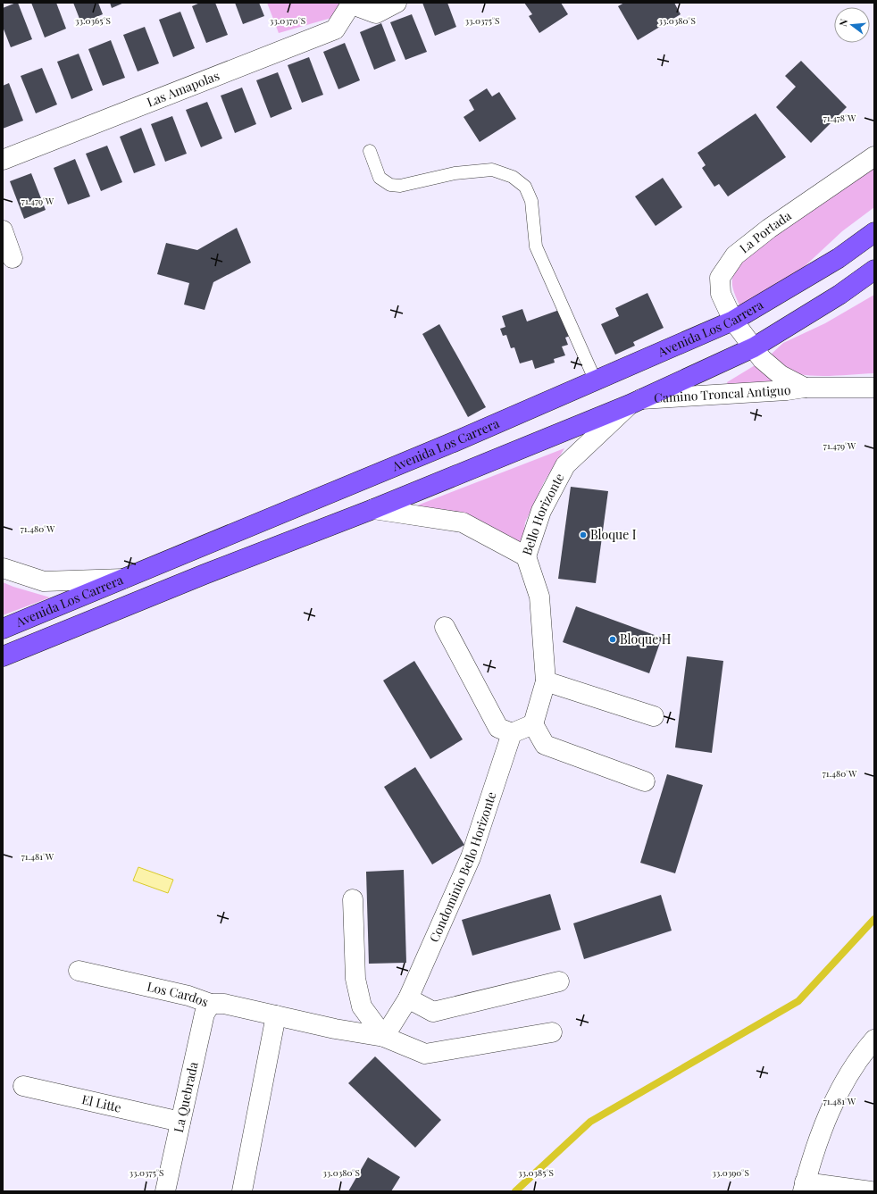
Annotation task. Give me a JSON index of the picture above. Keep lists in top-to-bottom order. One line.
{"streets":{"main road":["Avenida Los Carrera"],"street":["Las Amapolas","La Portada","Camino Troncal Antiguo","Bello Horizonte","Condominio Bello Horizonte","Los Cardos","La Quebrada","El Litte"]},"crossings":[["La Portada","Avenida Los Carrera"],["La Portada","Camino Troncal Antiguo"],["Avenida Los Carrera","Camino Troncal Antiguo"],["Avenida Los Carrera","Bello Horizonte"],["Camino Troncal Antiguo","Bello Horizonte"],["Condominio Bello Horizonte","Los Cardos"],["Los Cardos","La Quebrada"],["La Quebrada","El Litte"]],"places":["Bloque I","Bloque H"],"north":"left","coordinates":["33.0365°S","33.0370°S","33.0375°S","33.0380°S","71.478°W","71.479°W","71.480°W","71.481°W","33.0385°S","33.0390°S"]}
